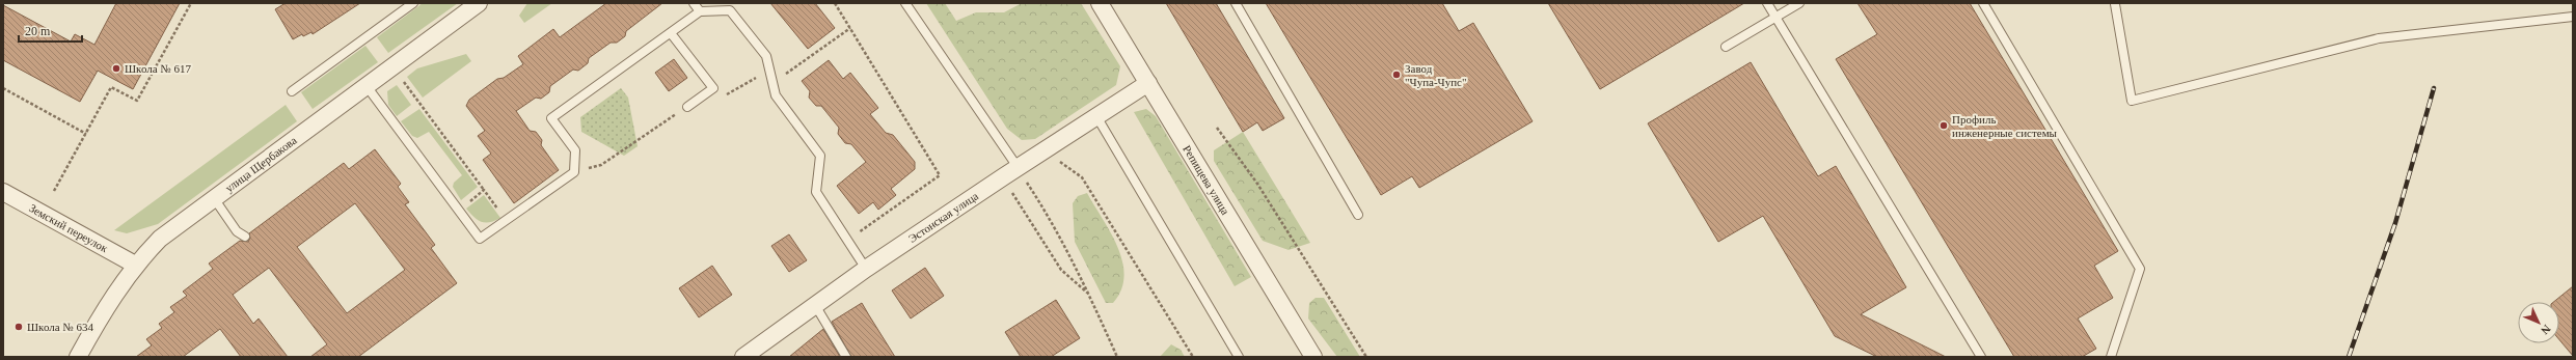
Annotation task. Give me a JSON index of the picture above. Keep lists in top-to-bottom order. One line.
{"streets":{"street":["улица Щербакова","Репищева улица","Эстонская улица","Земский переулок"]},"crossings":[["улица Щербакова","Земский переулок"],["Репищева улица","Эстонская улица"]],"places":["Школа № 617","Завод \"Чупа-Чупс\"","Профиль инженерные системы","Школа № 634"],"scale_bar":"20 m","north":"bottom right"}
